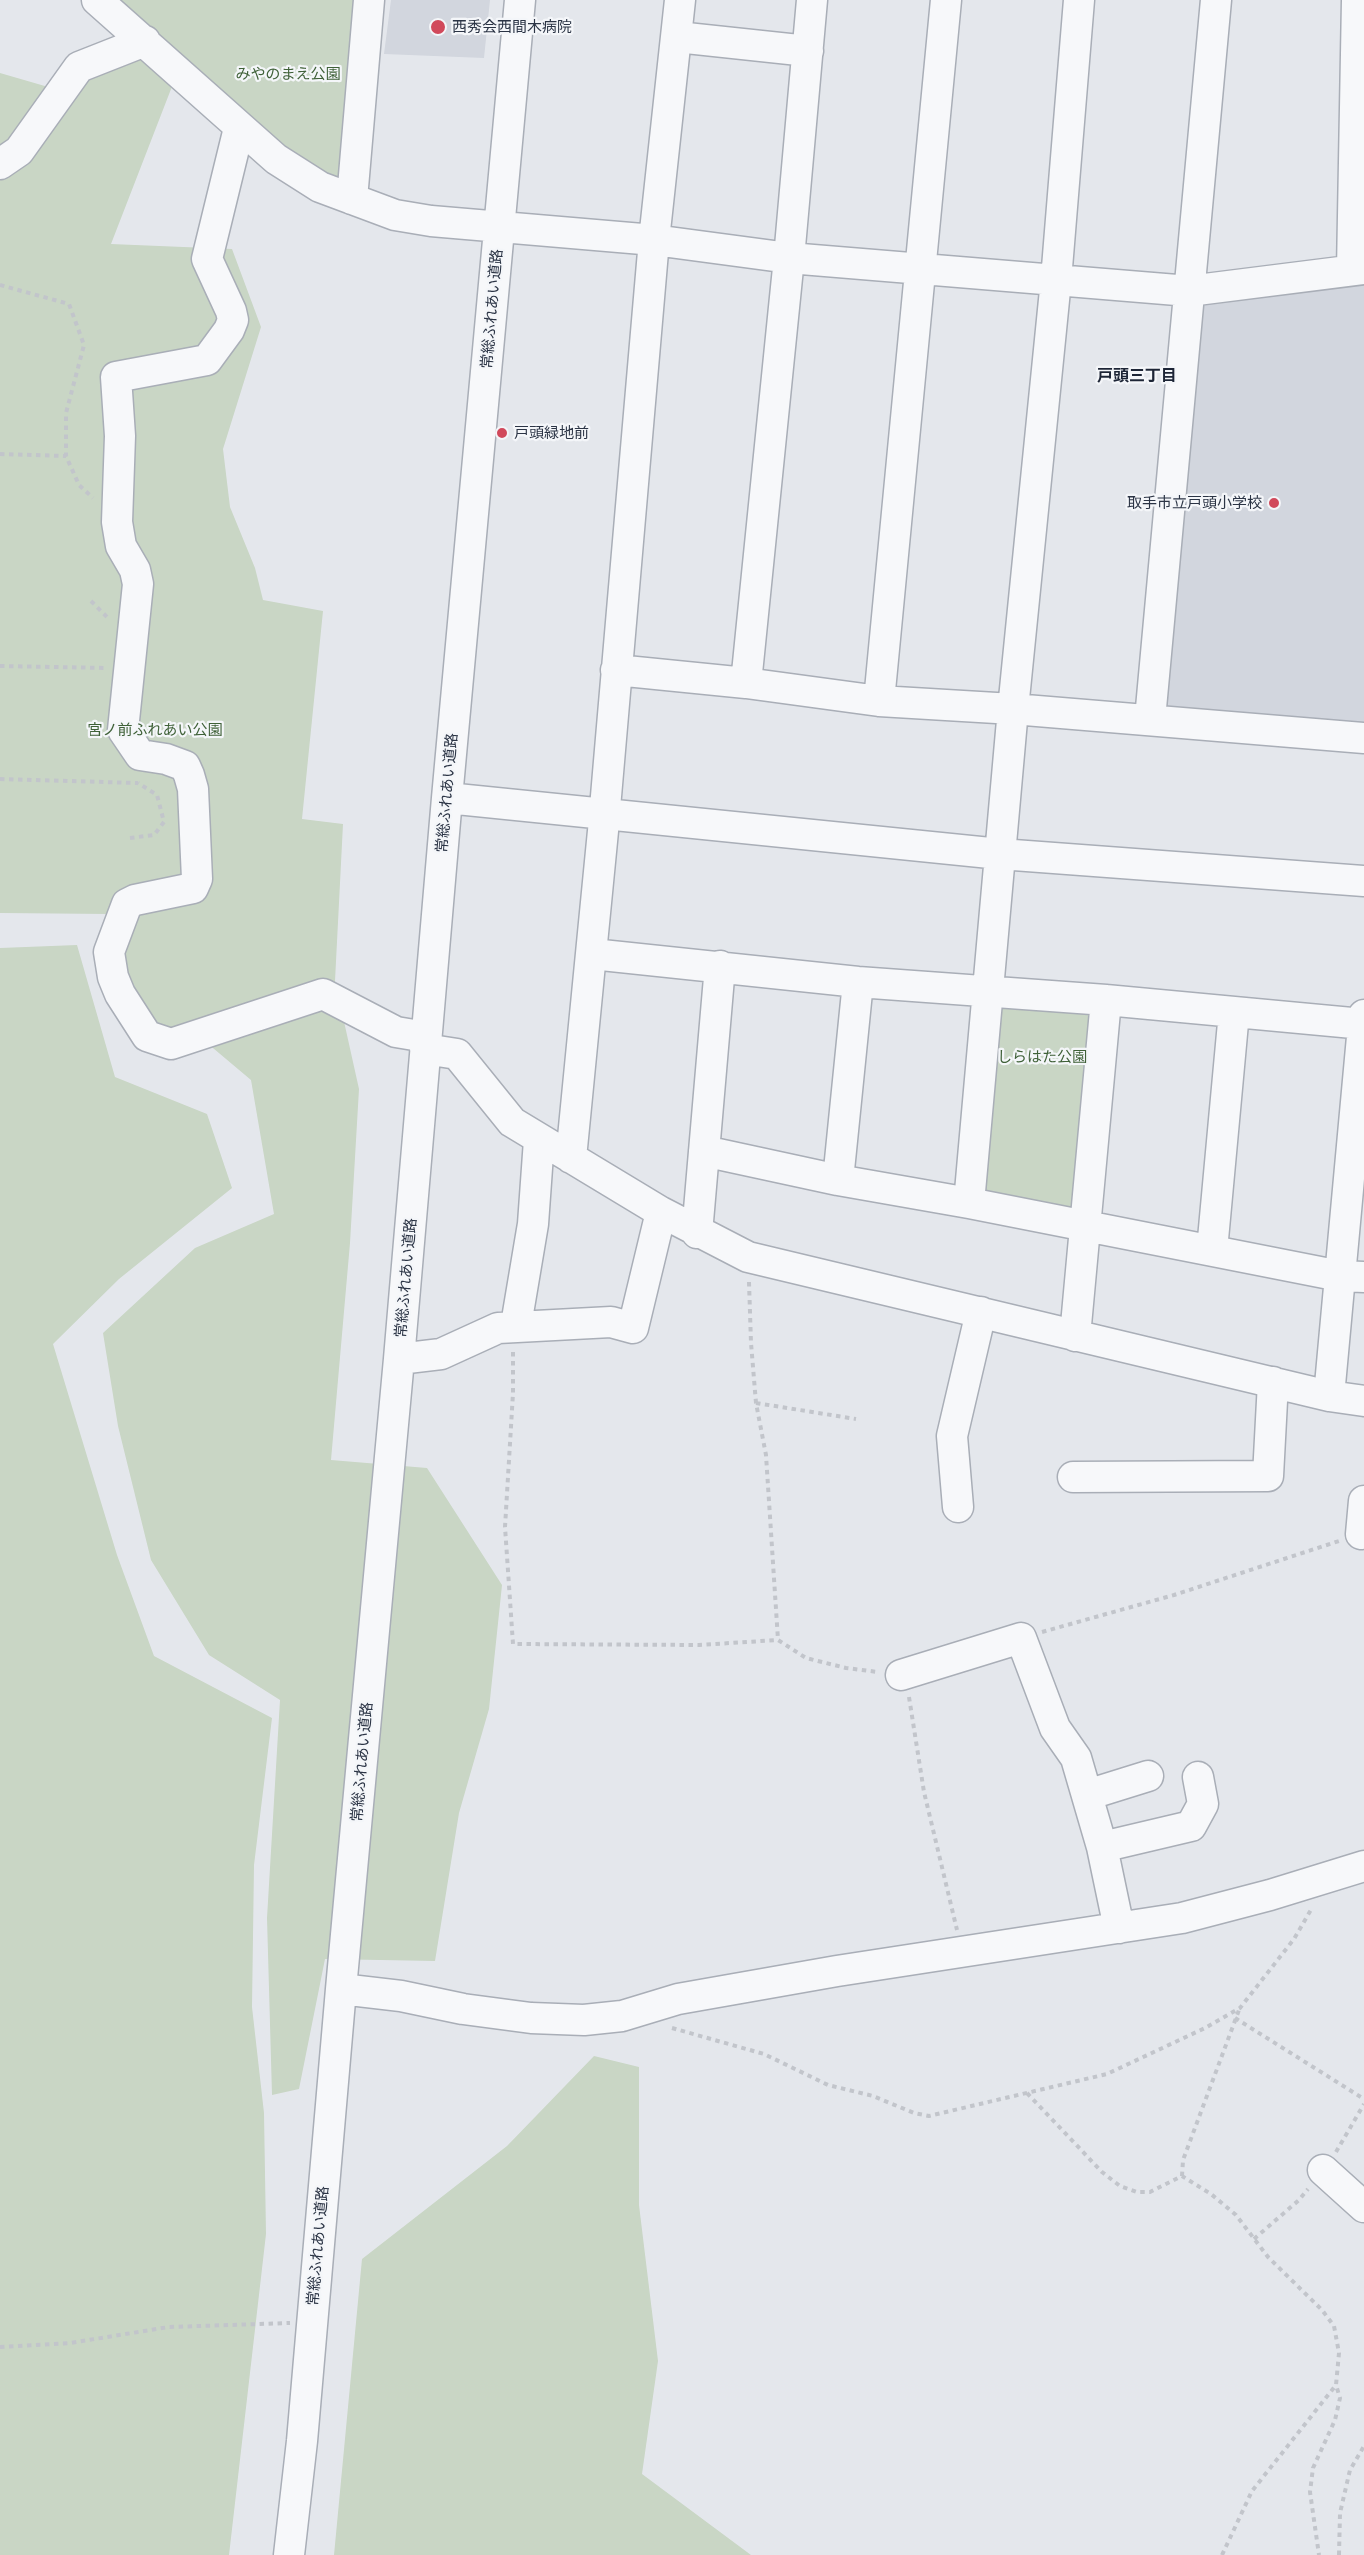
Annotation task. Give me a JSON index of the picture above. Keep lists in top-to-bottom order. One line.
{"streets":{"street":["常総ふれあい道路"]},"districts":["戸頭三丁目"],"parks":["みやのまえ公園","宮ノ前ふれあい公園","しらはた公園"],"places":["西秀会西間木病院","戸頭緑地前","取手市立戸頭小学校"]}
